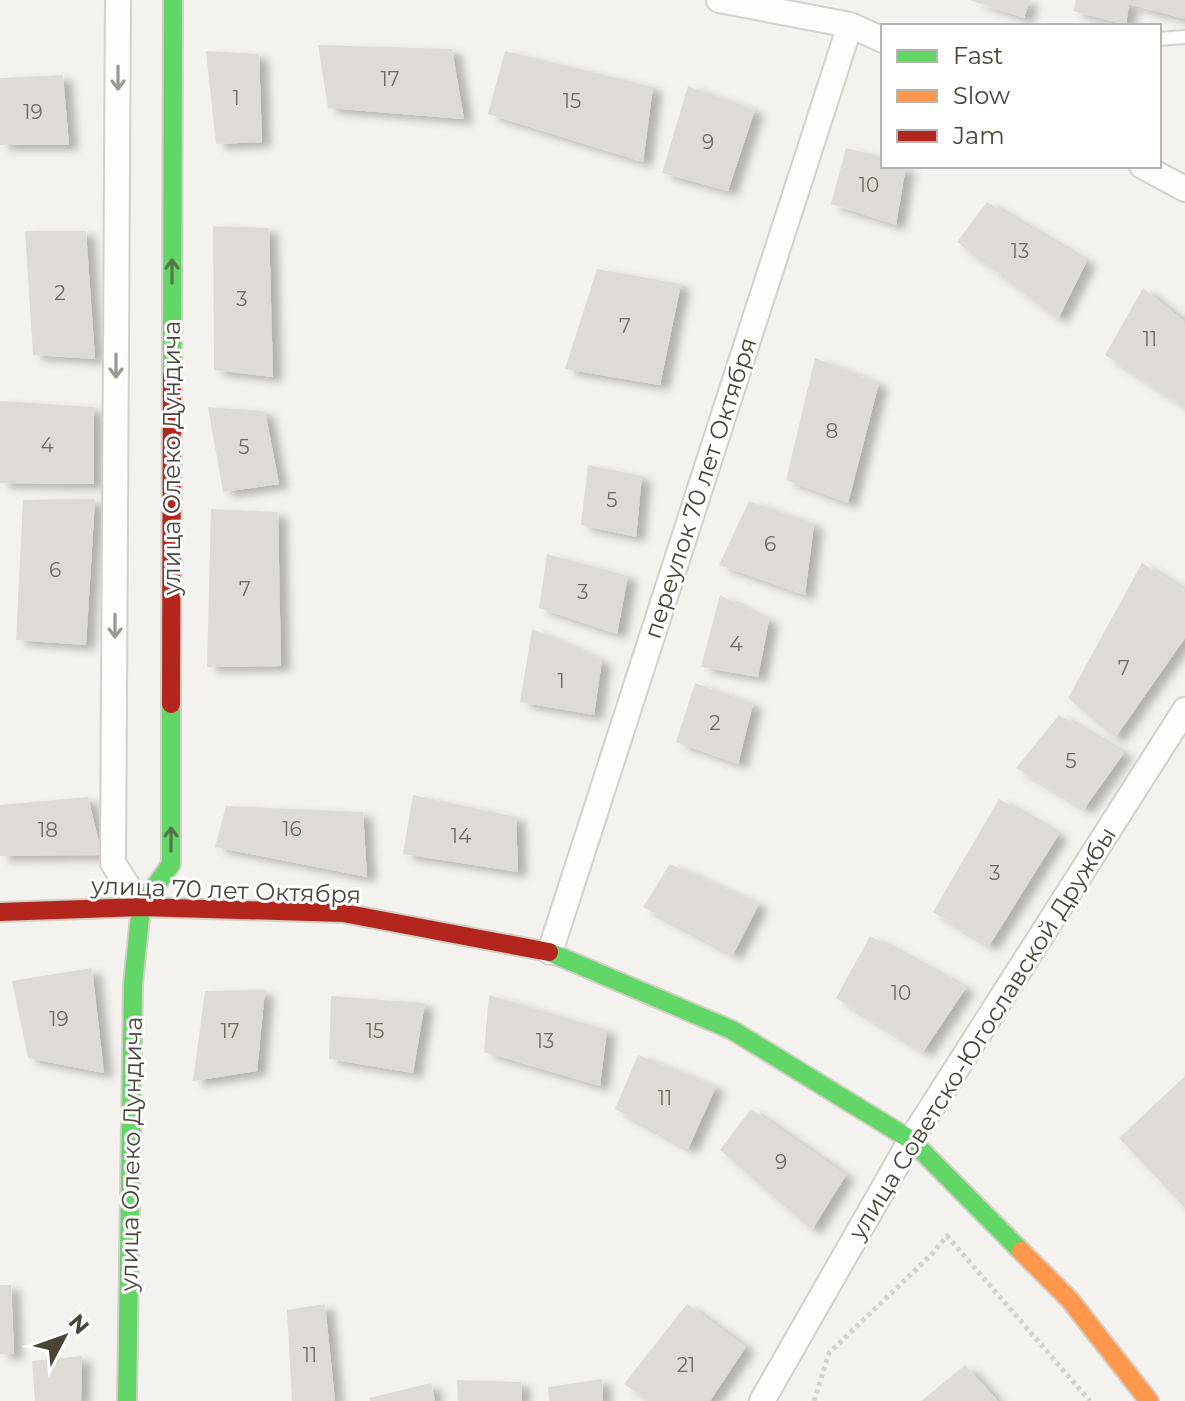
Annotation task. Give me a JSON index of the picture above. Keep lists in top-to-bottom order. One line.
{"streets":{"street":["улица Олеко Дундича","переулок 70 лет Октября","улица 70 лет Октября","улица Советско-Югославской Дружбы"]},"crossings":[["улица Олеко Дундича","улица 70 лет Октября"],["переулок 70 лет Октября","улица 70 лет Октября"],["улица 70 лет Октября","улица Советско-Югославской Дружбы"]],"house_numbers":["17","1","15","19","9","10","13","2","3","7","11","8","4","5","5","6","6","7","3","4","7","1","2","5","16","18","14","3","10","19","17","15","13","11","9","11","21"],"legend":["Fast","Slow","Jam"],"north":"top right"}
